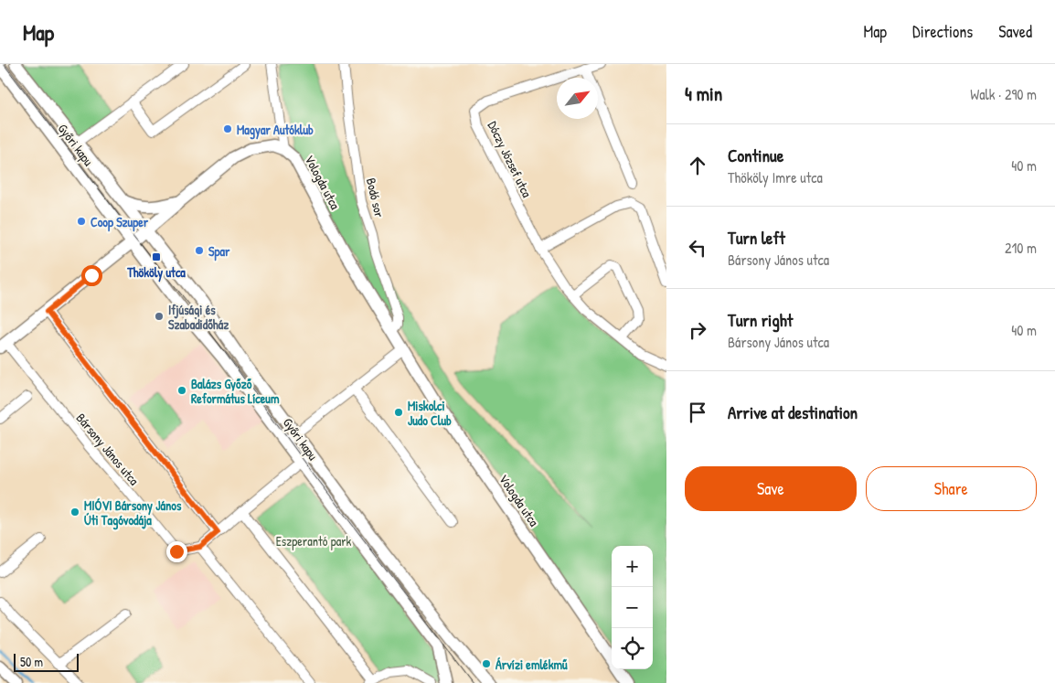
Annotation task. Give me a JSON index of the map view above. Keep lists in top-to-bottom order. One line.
{"streets":{"street":["Győri kapu","Dóczy József utca","Vologda utca","Bodó sor","Bársony János utca"]},"crossings":[["Győri kapu","Bársony János utca"],["Vologda utca","Bodó sor"]],"parks":["Eszperantó park"],"places":{"other":["Magyar Autóklub","Coop Szuper","Spar","Ifjúsági és Szabadidőház","Balázs Győző Református Líceum","Miskolci Judo Club","MIÓVI Bársony János Úti Tagóvodája","Árvízi emlékmű"],"transit":["Thököly utca"]},"scale_bar":"50 m","north":"top right","page":{"header":"Map","nav":["Map","Directions","Saved"],"heading":["4 min","Walk · 290 m"],"list":[["Continue","Thököly Imre utca","40 m"],["Turn left","Bársony János utca","210 m"],["Turn right","Bársony János utca","40 m"],"Arrive at destination"],"buttons":["Save","Share"],"map_buttons":["+","−"],"scale":"50 m"}}
